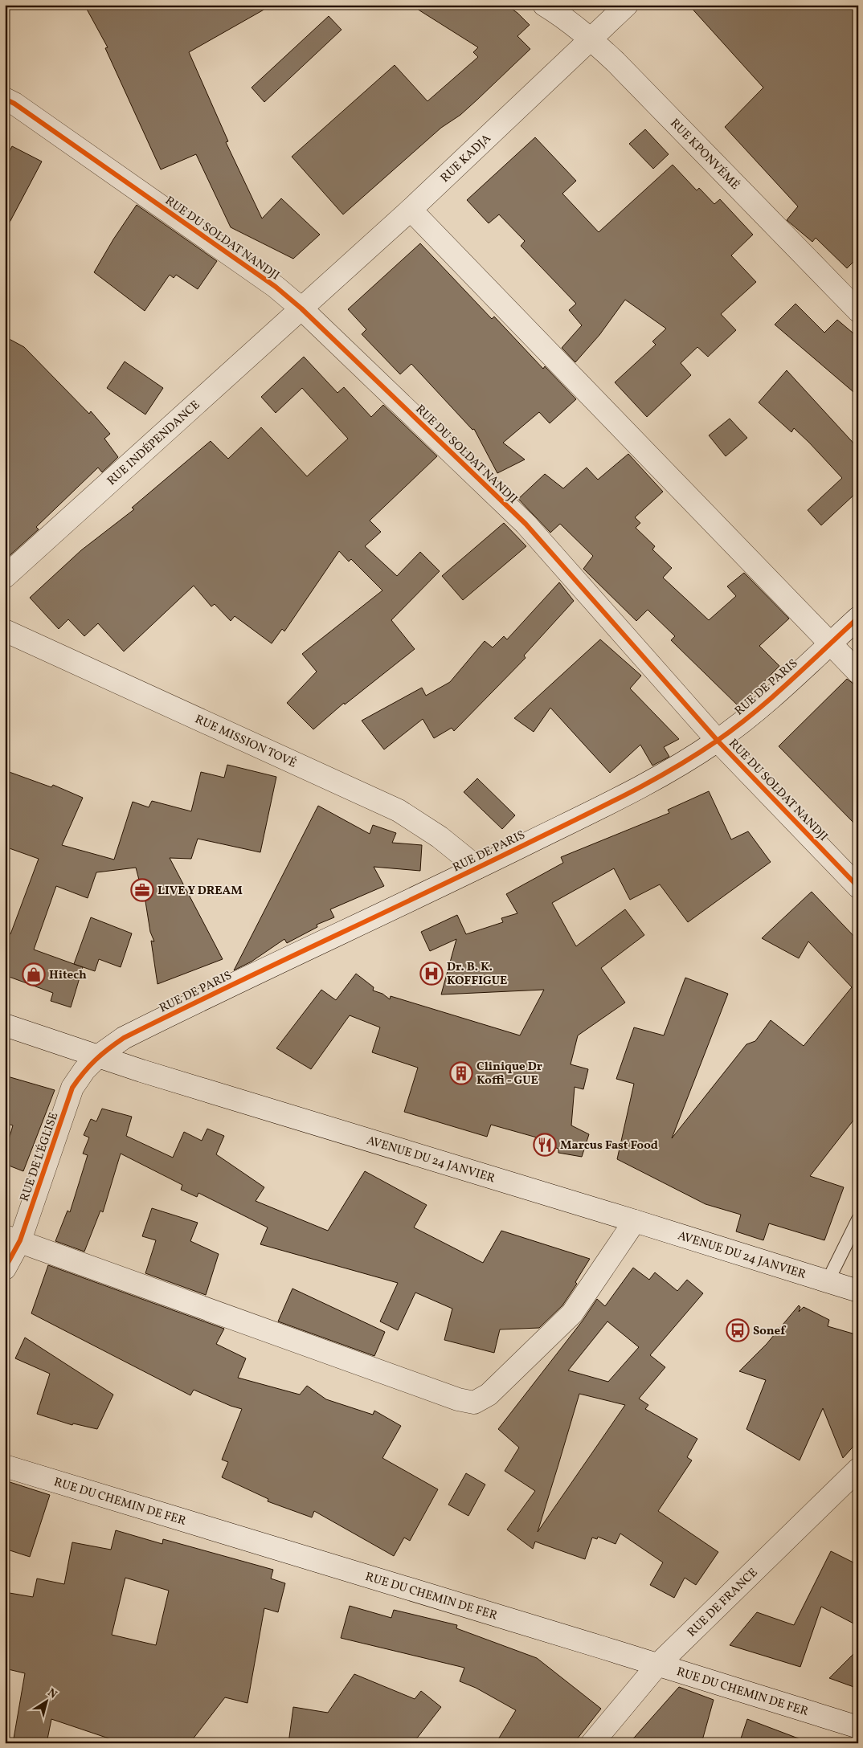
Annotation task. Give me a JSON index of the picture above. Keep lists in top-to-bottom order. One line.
{"streets":{"street":["RUE KPONVÉMÉ","RUE KADJA","RUE DU SOLDAT NANDJI","RUE INDÉPENDANCE","RUE DE PARIS","RUE MISSION TOVÉ","RUE DE L'ÉGLISE","AVENUE DU 24 JANVIER","RUE DU CHEMIN DE FER","RUE DE FRANCE"]},"crossings":[["RUE KPONVÉMÉ","RUE KADJA"],["RUE KADJA","RUE DU SOLDAT NANDJI"],["RUE KADJA","RUE INDÉPENDANCE"],["RUE DU SOLDAT NANDJI","RUE INDÉPENDANCE"],["RUE DU SOLDAT NANDJI","RUE DE PARIS"],["RUE DE PARIS","RUE MISSION TOVÉ"],["RUE DE PARIS","RUE DE L'ÉGLISE"],["RUE DE PARIS","AVENUE DU 24 JANVIER"],["RUE DE L'ÉGLISE","AVENUE DU 24 JANVIER"],["RUE DU CHEMIN DE FER","RUE DE FRANCE"]],"places":{"office":["LIVE Y DREAM"],"hospital":["Dr. B. K. KOFFIGUE"],"shop":["Hitech"],"building":["Clinique Dr Koffi - GUE"],"restaurant":["Marcus Fast Food"],"bus stop":["Sonef"]},"north":"top right"}
